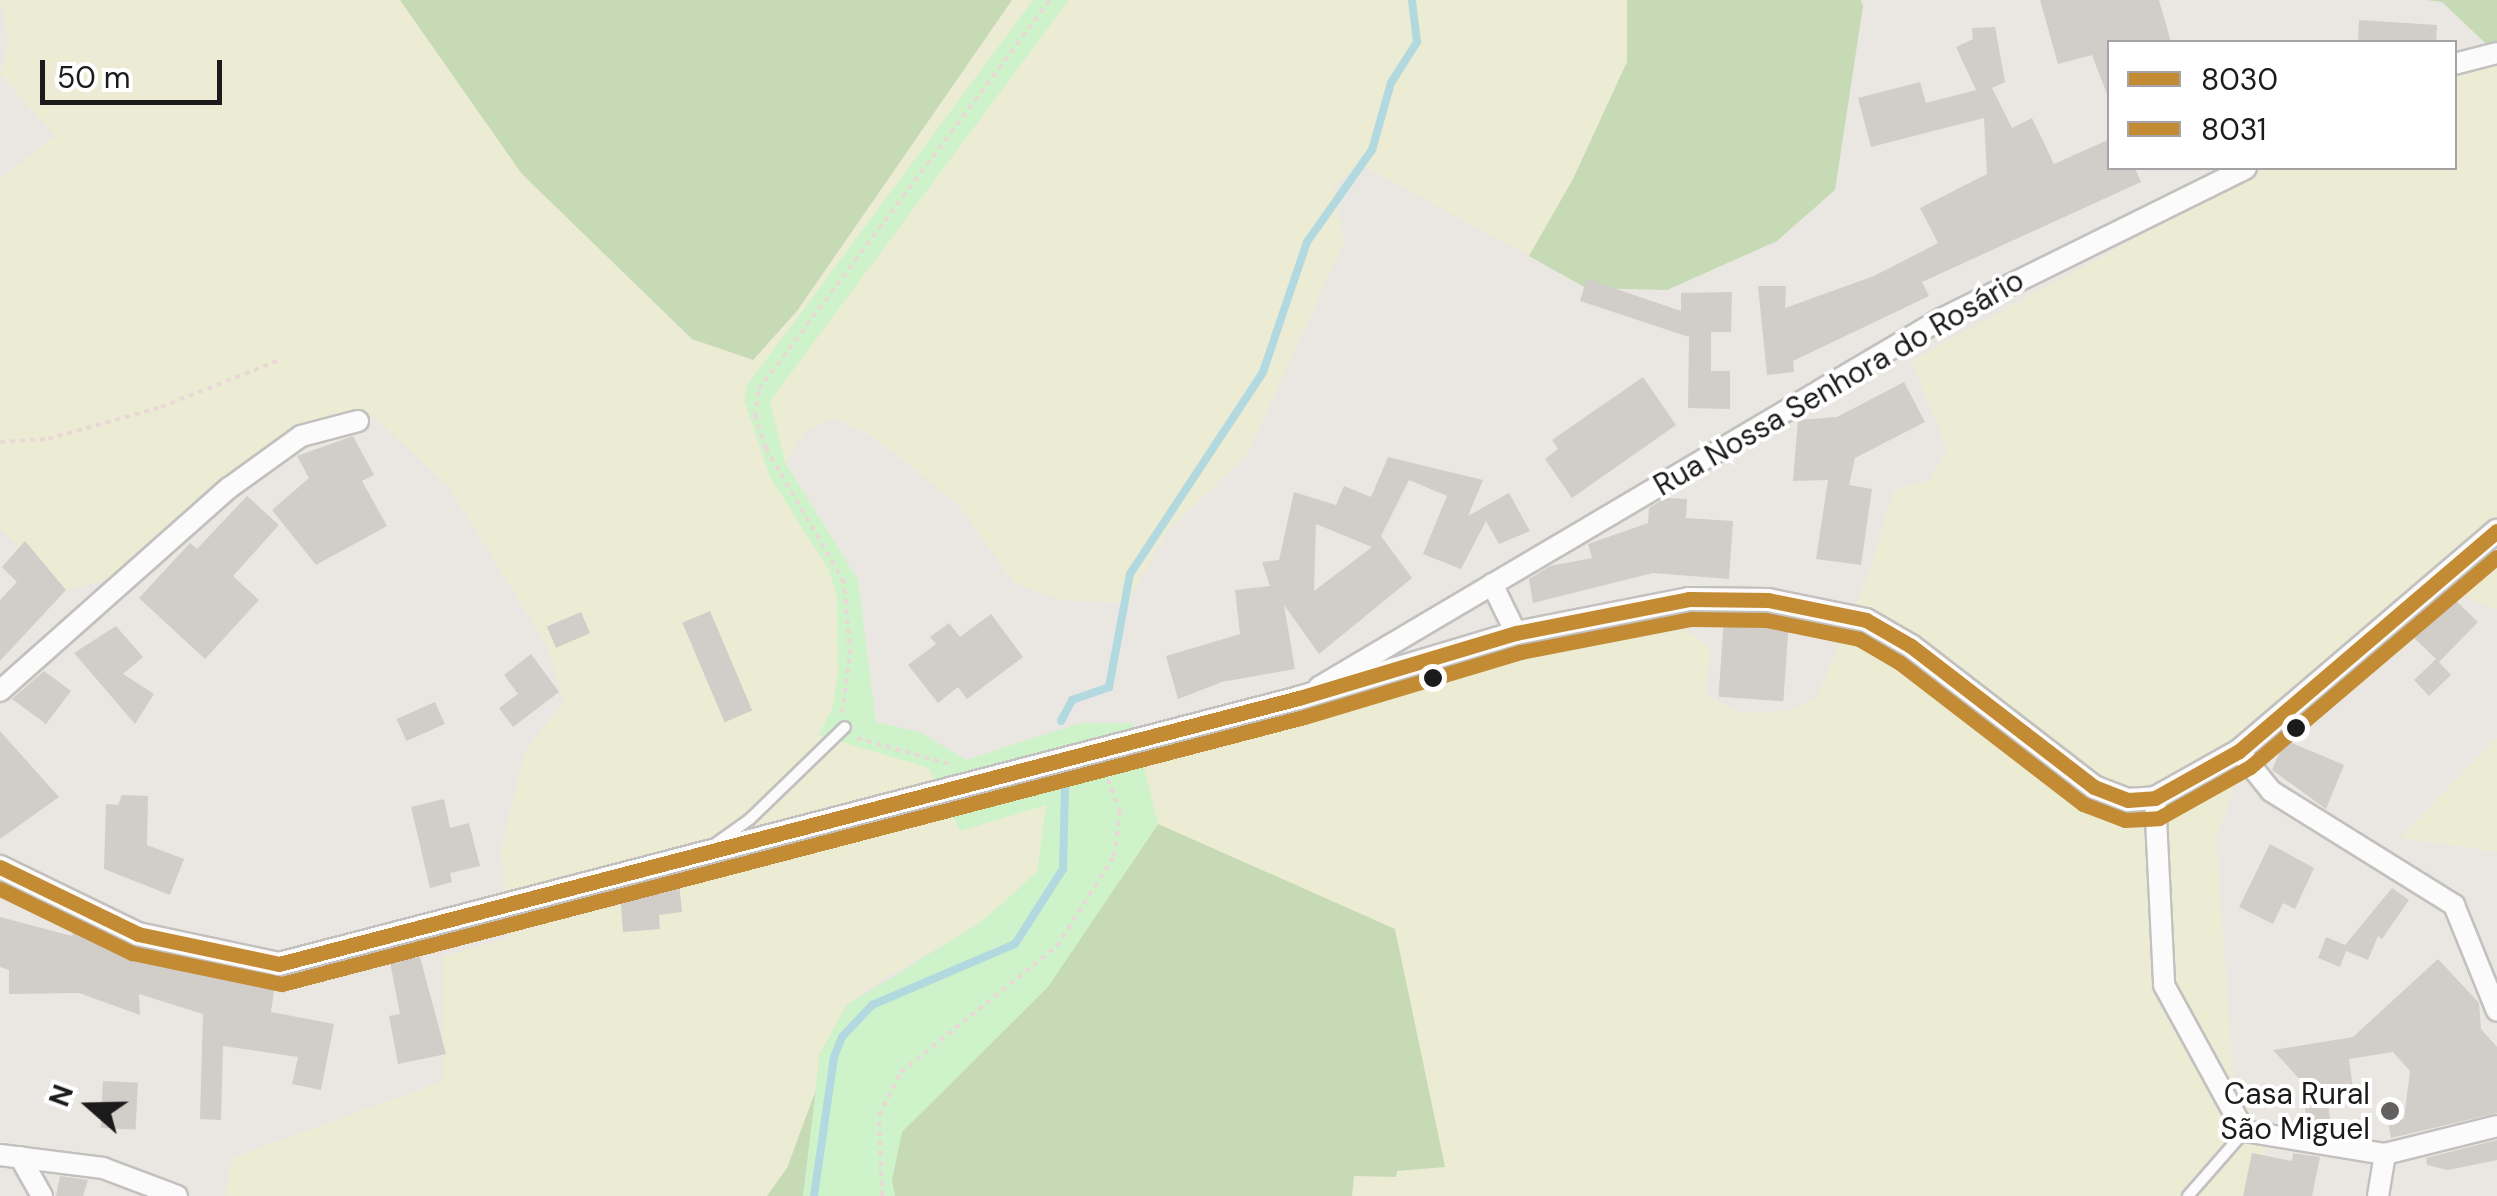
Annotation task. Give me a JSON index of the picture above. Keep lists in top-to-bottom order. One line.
{"streets":{"street":["Rua Nossa Senhora do Rosário"]},"places":["Casa Rural São Miguel"],"lines":["transit line 8030","transit line 8031"],"legend":["8030","8031"],"scale_bar":"50 m","north":"left"}
